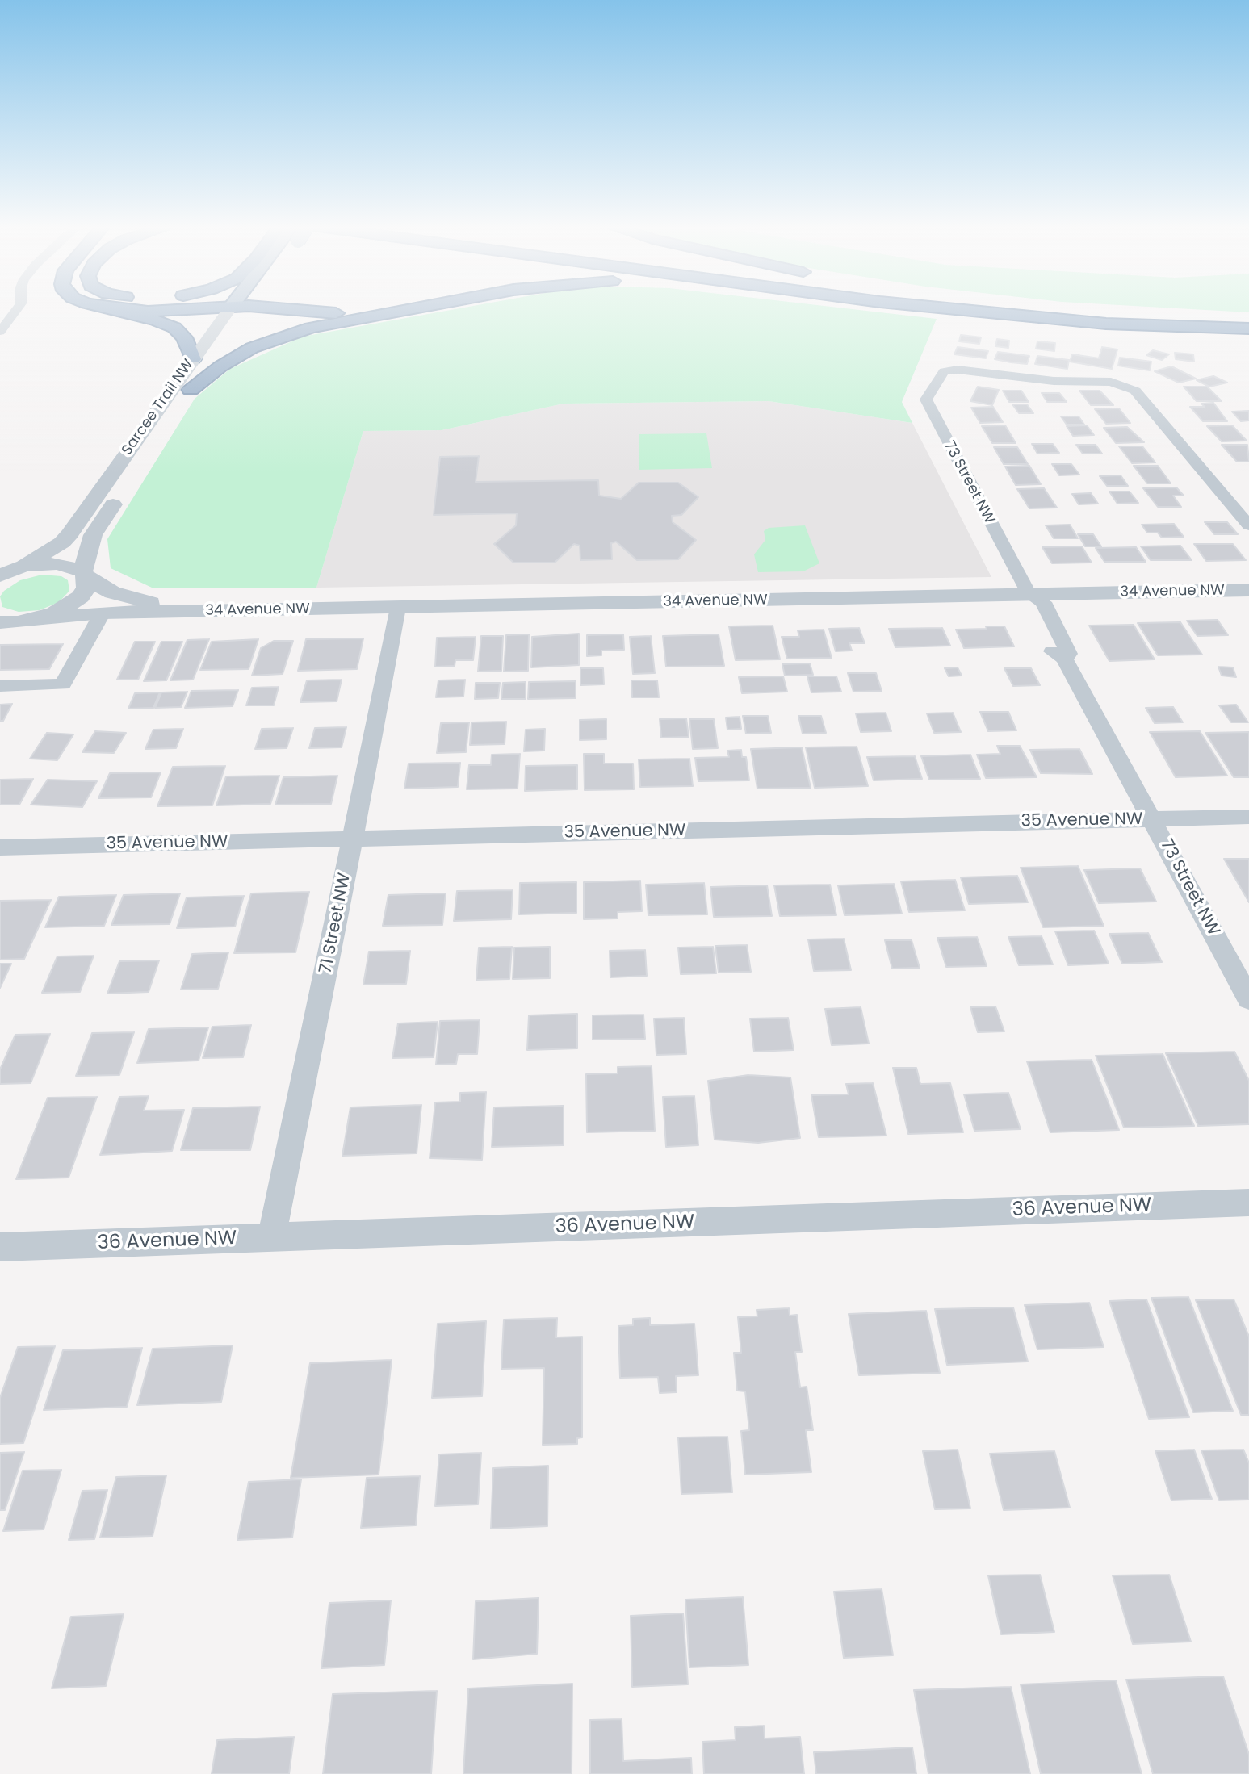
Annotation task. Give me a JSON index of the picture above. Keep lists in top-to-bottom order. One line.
{"streets":{"street":["Sarcee Trail NW","73 Street NW","34 Avenue NW","35 Avenue NW","71 Street NW","36 Avenue NW"]},"crossings":[["Sarcee Trail NW","34 Avenue NW"],["73 Street NW","34 Avenue NW"],["73 Street NW","35 Avenue NW"],["34 Avenue NW","71 Street NW"],["35 Avenue NW","71 Street NW"],["71 Street NW","36 Avenue NW"]]}
